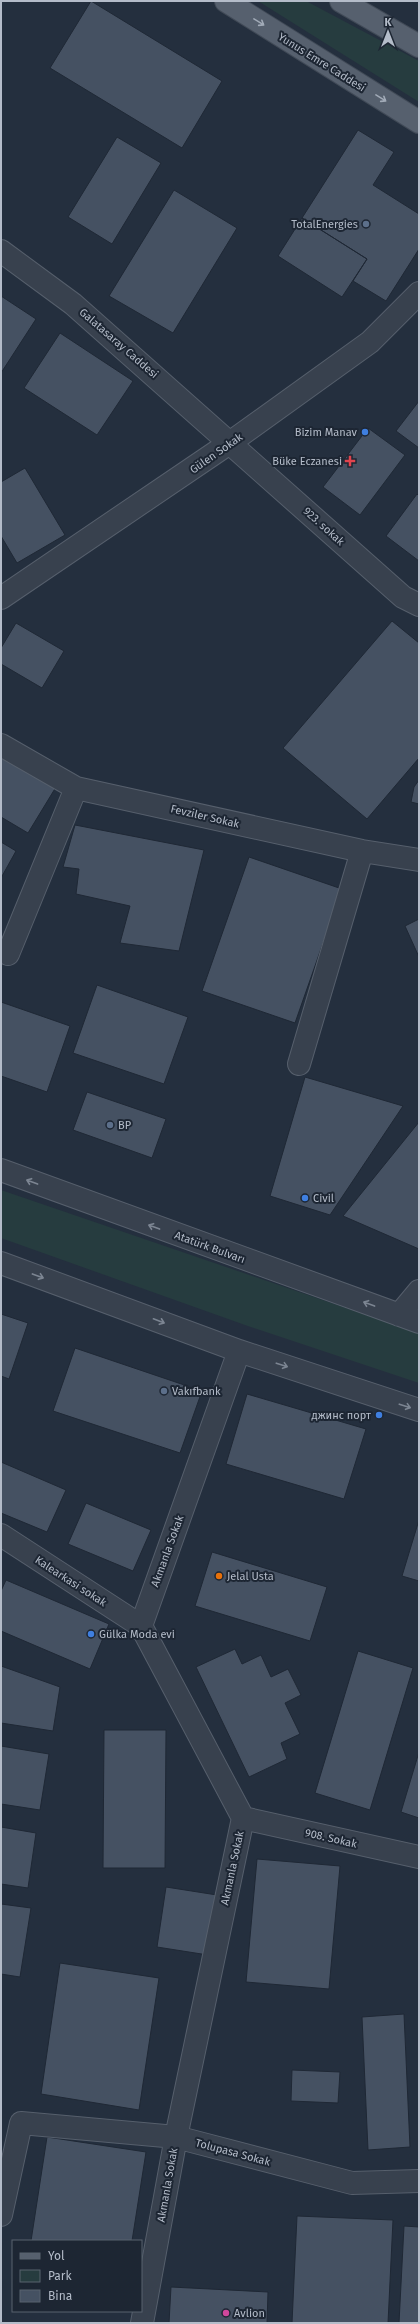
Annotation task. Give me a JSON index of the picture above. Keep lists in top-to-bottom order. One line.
{"streets":{"main road":["Yunus Emre Caddesi"],"street":["Galatasaray Caddesi","Gülen Sokak","923. sokak","Fevziler Sokak","Atatürk Bulvarı","Akmanla Sokak","Kalearkasi sokak","908. Sokak","Tolupasa Sokak"]},"crossings":[["Galatasaray Caddesi","Gülen Sokak"],["Galatasaray Caddesi","923. sokak"],["Gülen Sokak","923. sokak"],["Akmanla Sokak","Kalearkasi sokak"],["Akmanla Sokak","908. Sokak"],["Akmanla Sokak","Tolupasa Sokak"]],"places":{"other":["TotalEnergies","Bizim Manav","BP","Civil","Vakıfbank","джинс порт","Jelal Usta","Gülka Moda evi","Avlion"],"health":["Büke Eczanesi"]},"legend":["Yol","Park","Bina"],"north":"top"}
